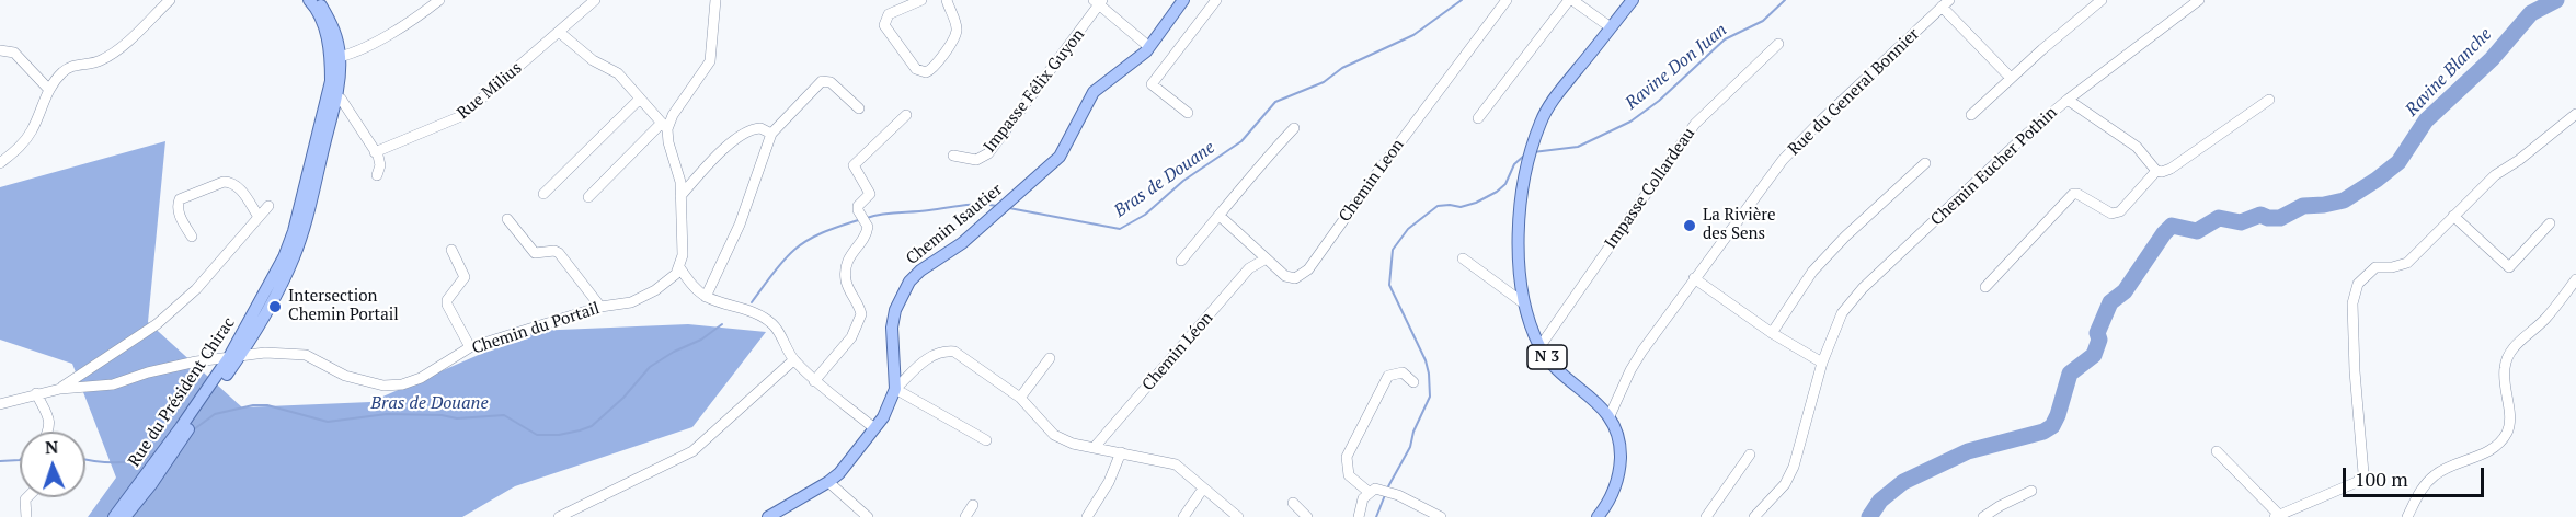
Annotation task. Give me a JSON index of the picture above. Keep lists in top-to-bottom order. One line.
{"streets":{"main road":["Chemin Isautier","N 3","Rue du Président Chirac"],"street":["Rue Milius","Impasse Félix Guyon","Rue du General Bonnier","Chemin Eucher Pothin","Chemin Leon","Impasse Collardeau","Chemin du Portail","Chemin Léon"]},"crossings":[["Rue du General Bonnier","N 3"],["Chemin Leon","Chemin Léon"],["Impasse Collardeau","N 3"],["Chemin du Portail","Rue du Président Chirac"]],"water":["Ravine Don Juan","Ravine Blanche","Bras de Douane"],"places":["La Rivière des Sens","Intersection Chemin Portail"],"scale_bar":"100 m","north":"top"}
